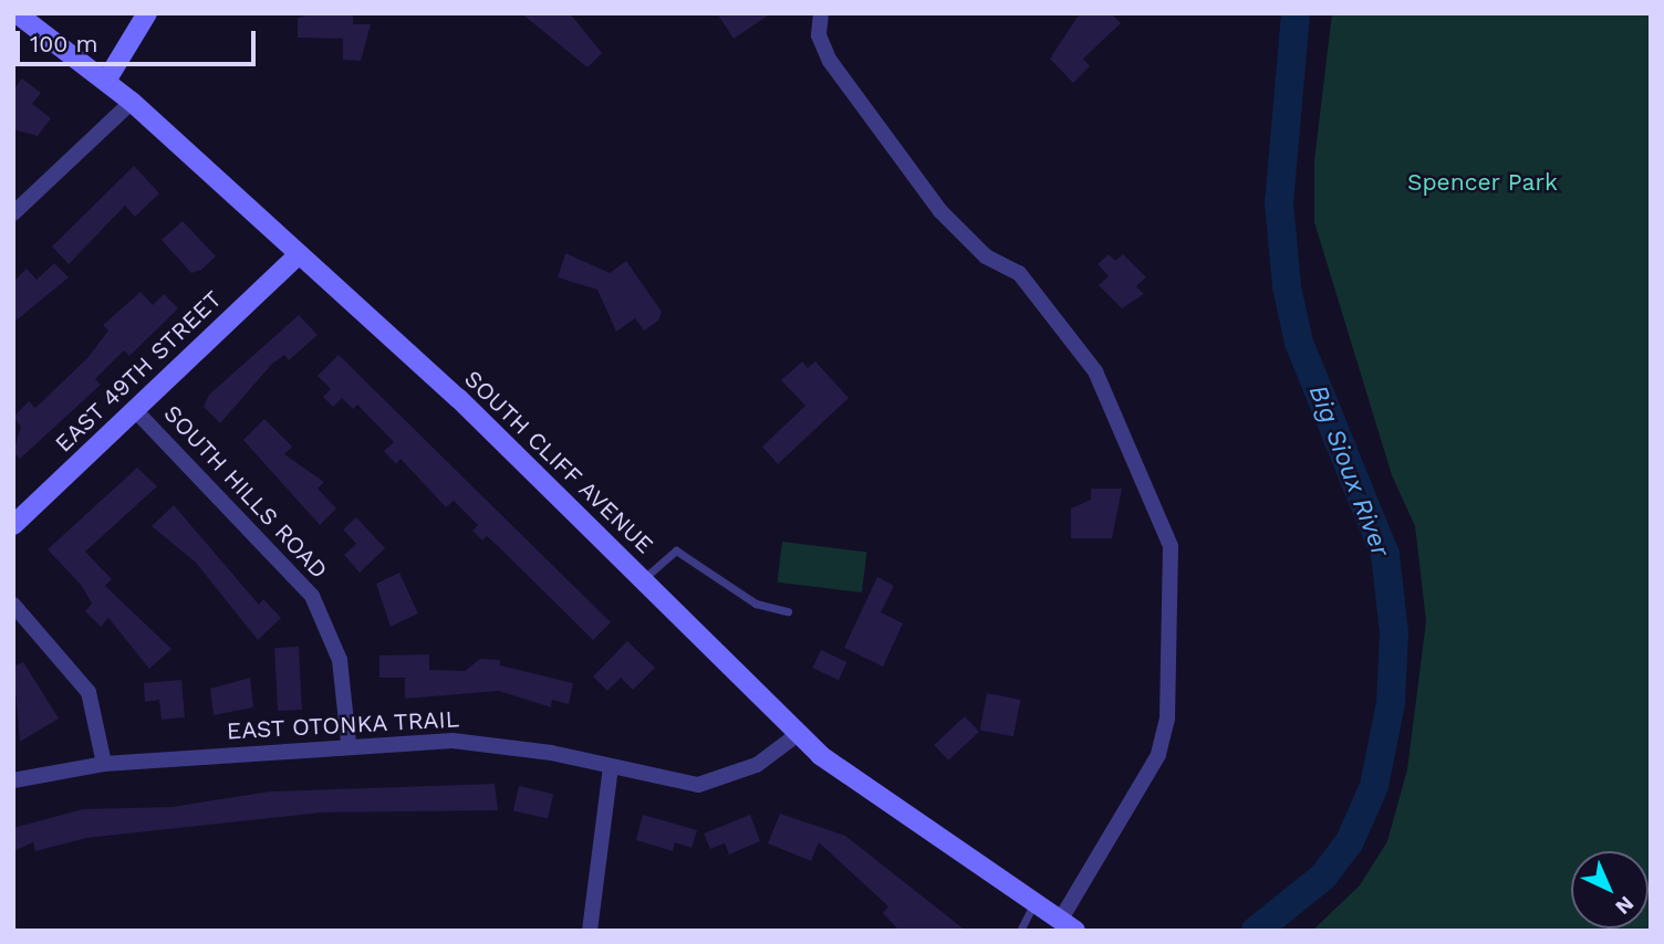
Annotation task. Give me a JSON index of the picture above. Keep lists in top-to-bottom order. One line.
{"streets":{"main road":["EAST 49TH STREET","SOUTH CLIFF AVENUE"],"street":["SOUTH HILLS ROAD","EAST OTONKA TRAIL"]},"crossings":[["EAST 49TH STREET","SOUTH CLIFF AVENUE"],["EAST 49TH STREET","SOUTH HILLS ROAD"],["SOUTH CLIFF AVENUE","EAST OTONKA TRAIL"],["SOUTH HILLS ROAD","EAST OTONKA TRAIL"]],"water":["Big Sioux River"],"parks":["Spencer Park"],"scale_bar":"100 m","north":"bottom right"}
